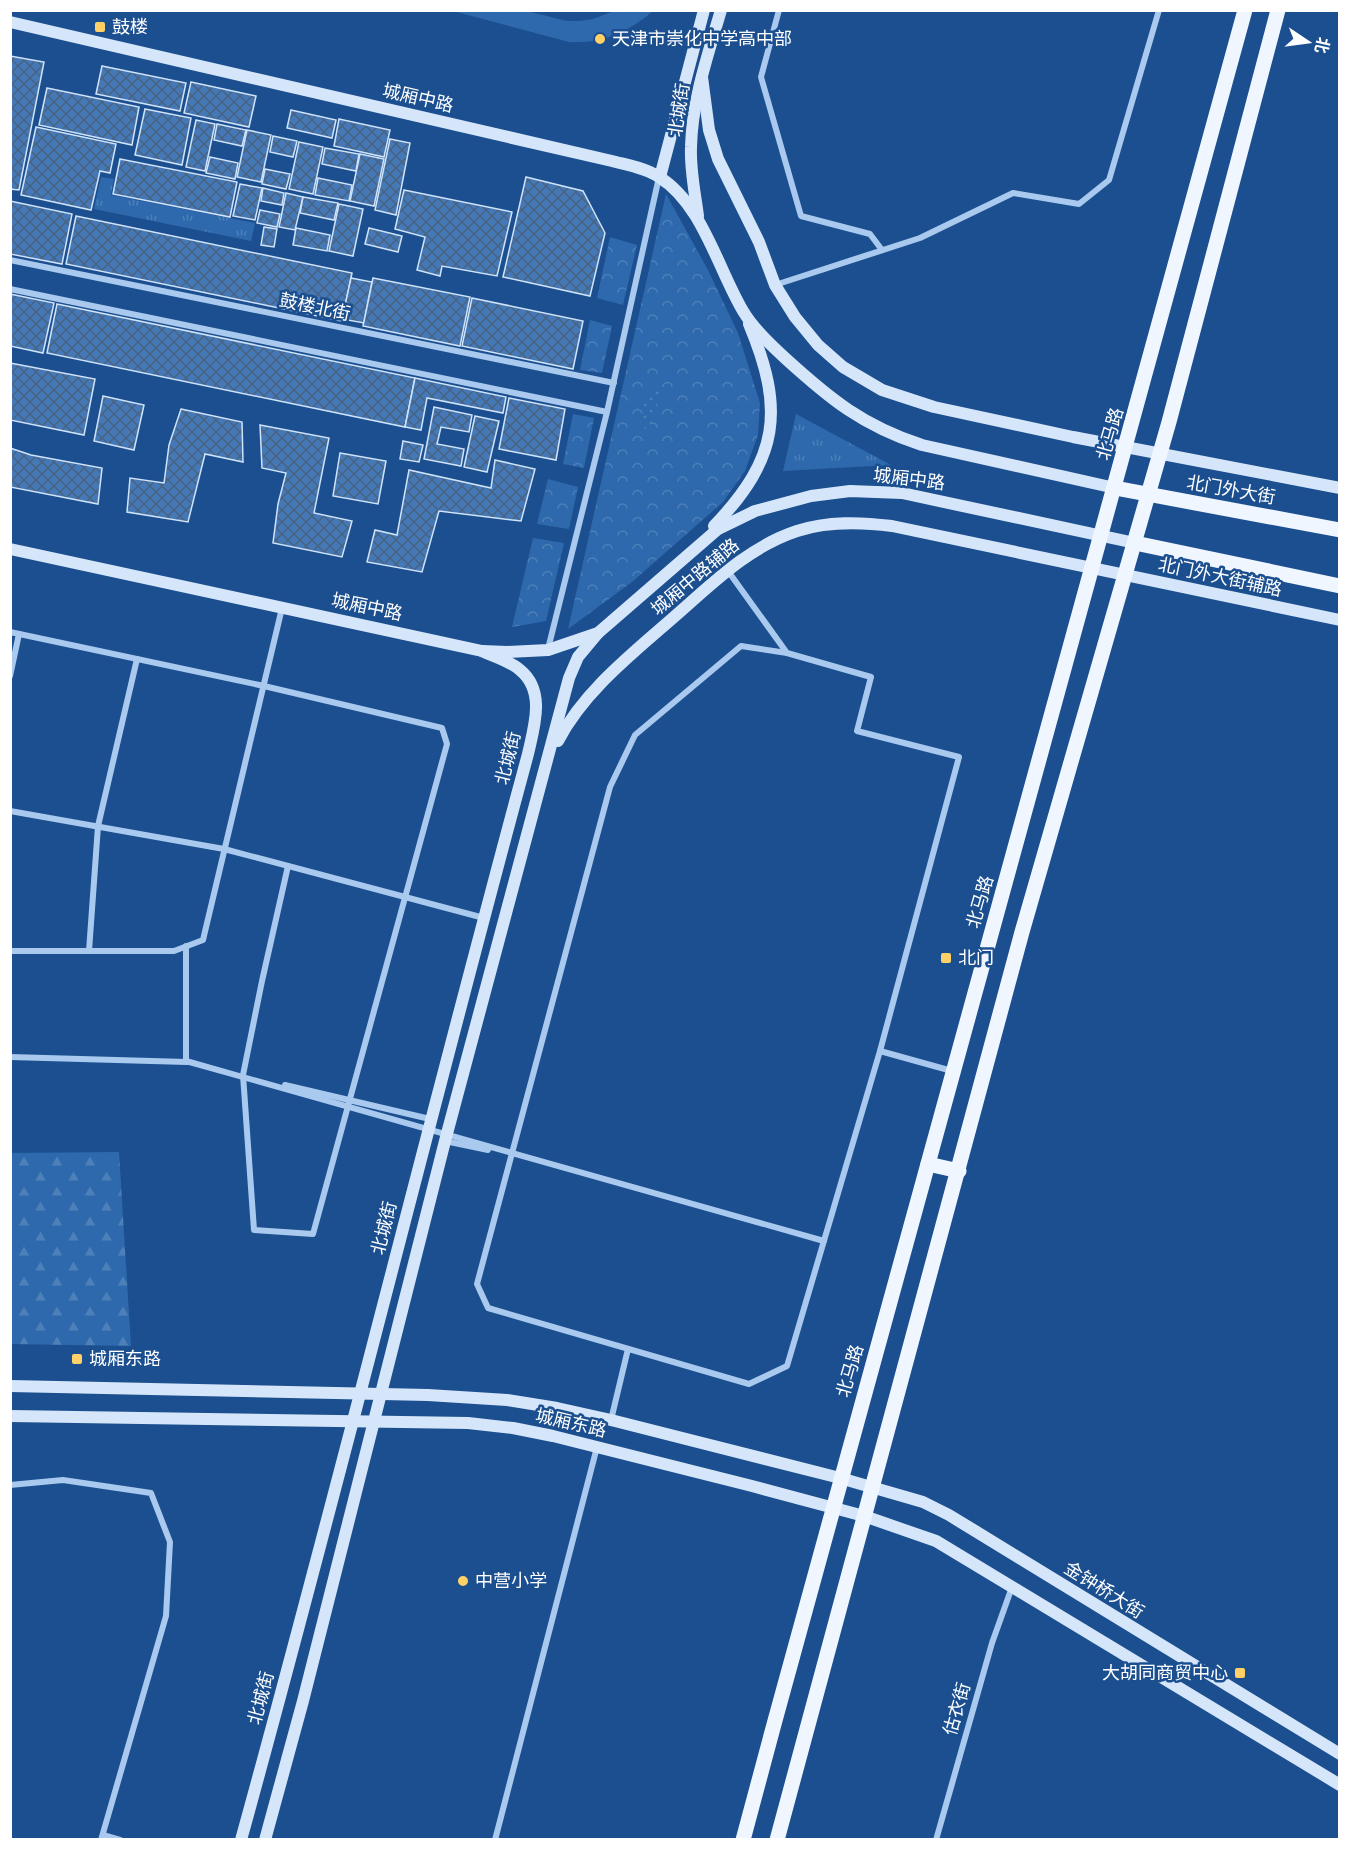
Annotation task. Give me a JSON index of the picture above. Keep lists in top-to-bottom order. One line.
{"streets":{"main road":["北马路","北门外大街"],"street":["城厢中路","北城街","鼓楼北街","城厢中路辅路","北门外大街辅路","城厢东路","金钟桥大街","估衣街"]},"crossings":[["城厢中路","北城街"],["城厢中路","北马路"],["城厢中路","北门外大街"],["北城街","城厢东路"],["北马路","北门外大街"],["北马路","城厢中路辅路"],["北马路","北门外大街辅路"],["北马路","城厢东路"],["北马路","金钟桥大街"],["城厢中路辅路","北门外大街辅路"],["城厢东路","金钟桥大街"]],"places":{"transit":["鼓楼","北门","城厢东路","大胡同商贸中心"],"other":["天津市崇化中学高中部","中营小学"]},"north":"right"}
